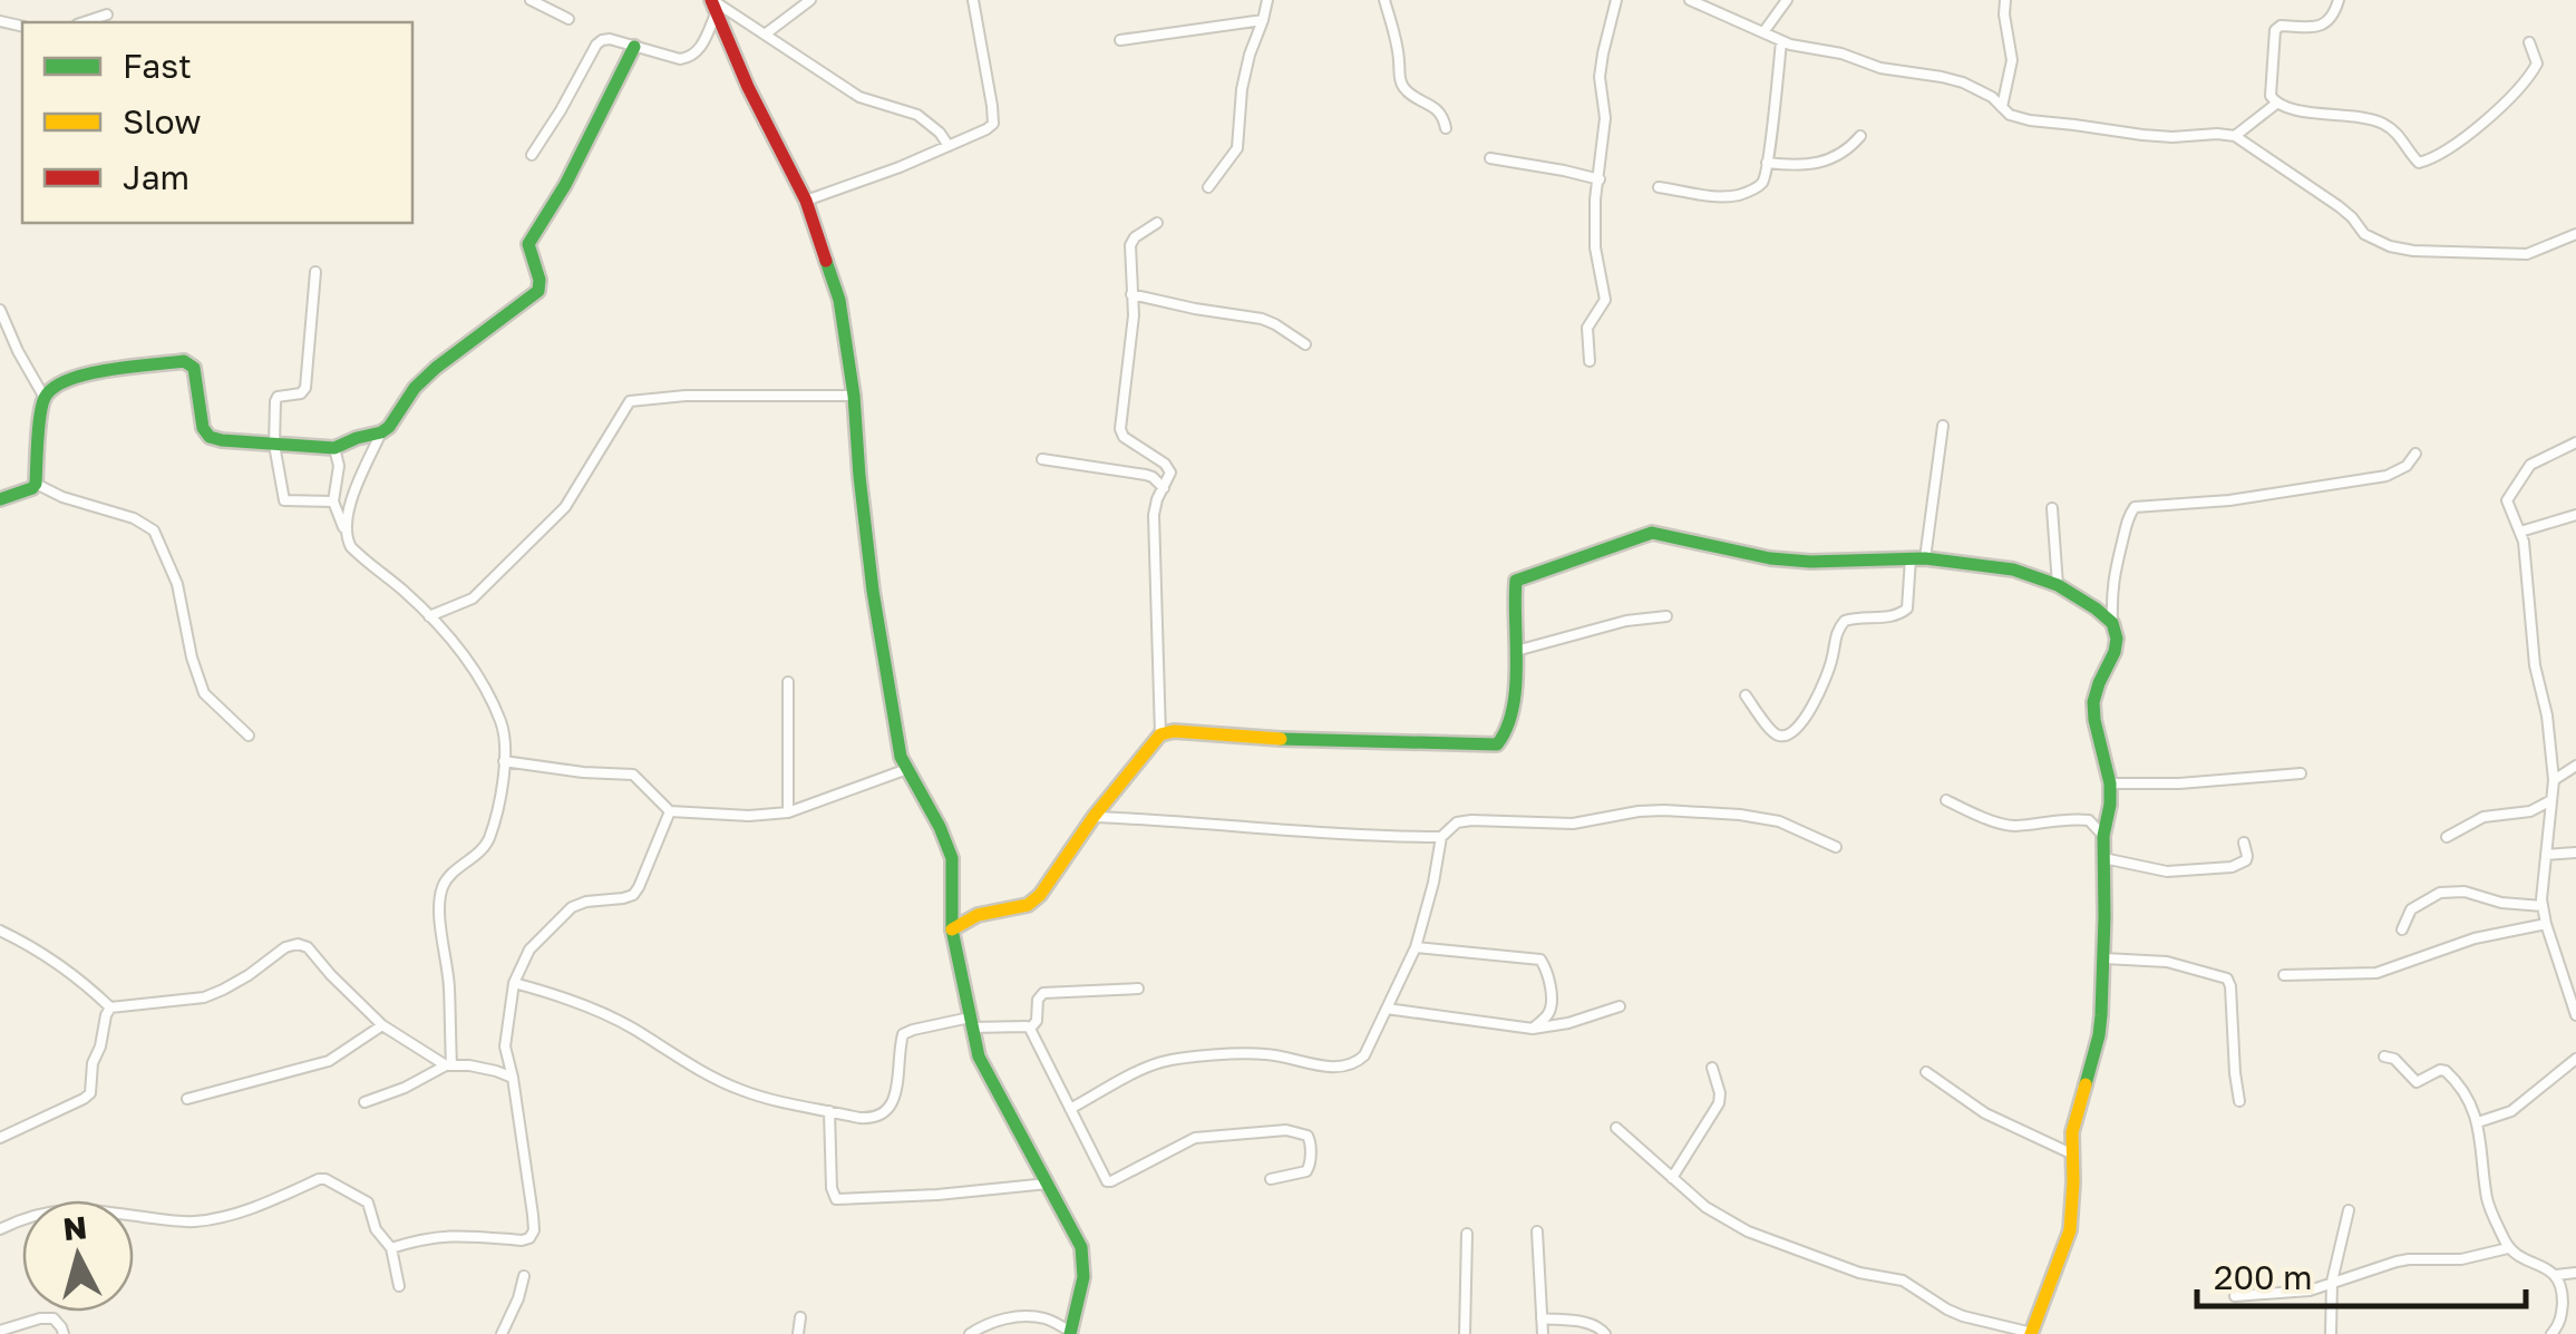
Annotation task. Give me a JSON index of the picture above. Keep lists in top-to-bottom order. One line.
{"legend":["Fast","Slow","Jam"],"scale_bar":"200 m","north":"top"}
